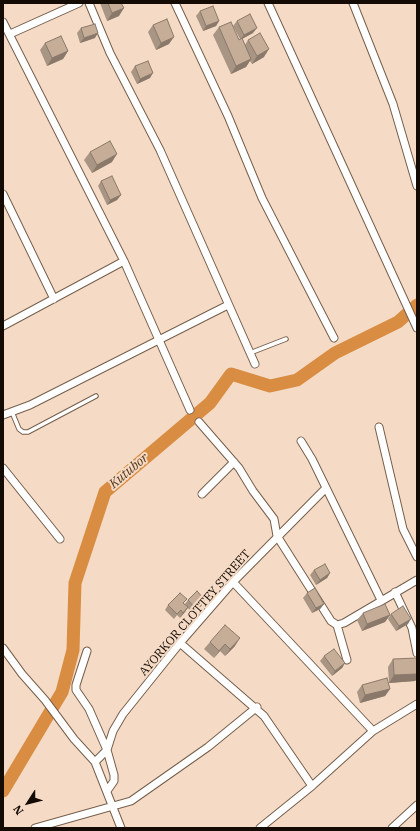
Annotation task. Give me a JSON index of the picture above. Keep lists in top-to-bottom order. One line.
{"streets":{"street":["AYORKOR CLOTTEY STREET"]},"water":["Kutubor"],"north":"bottom left"}
